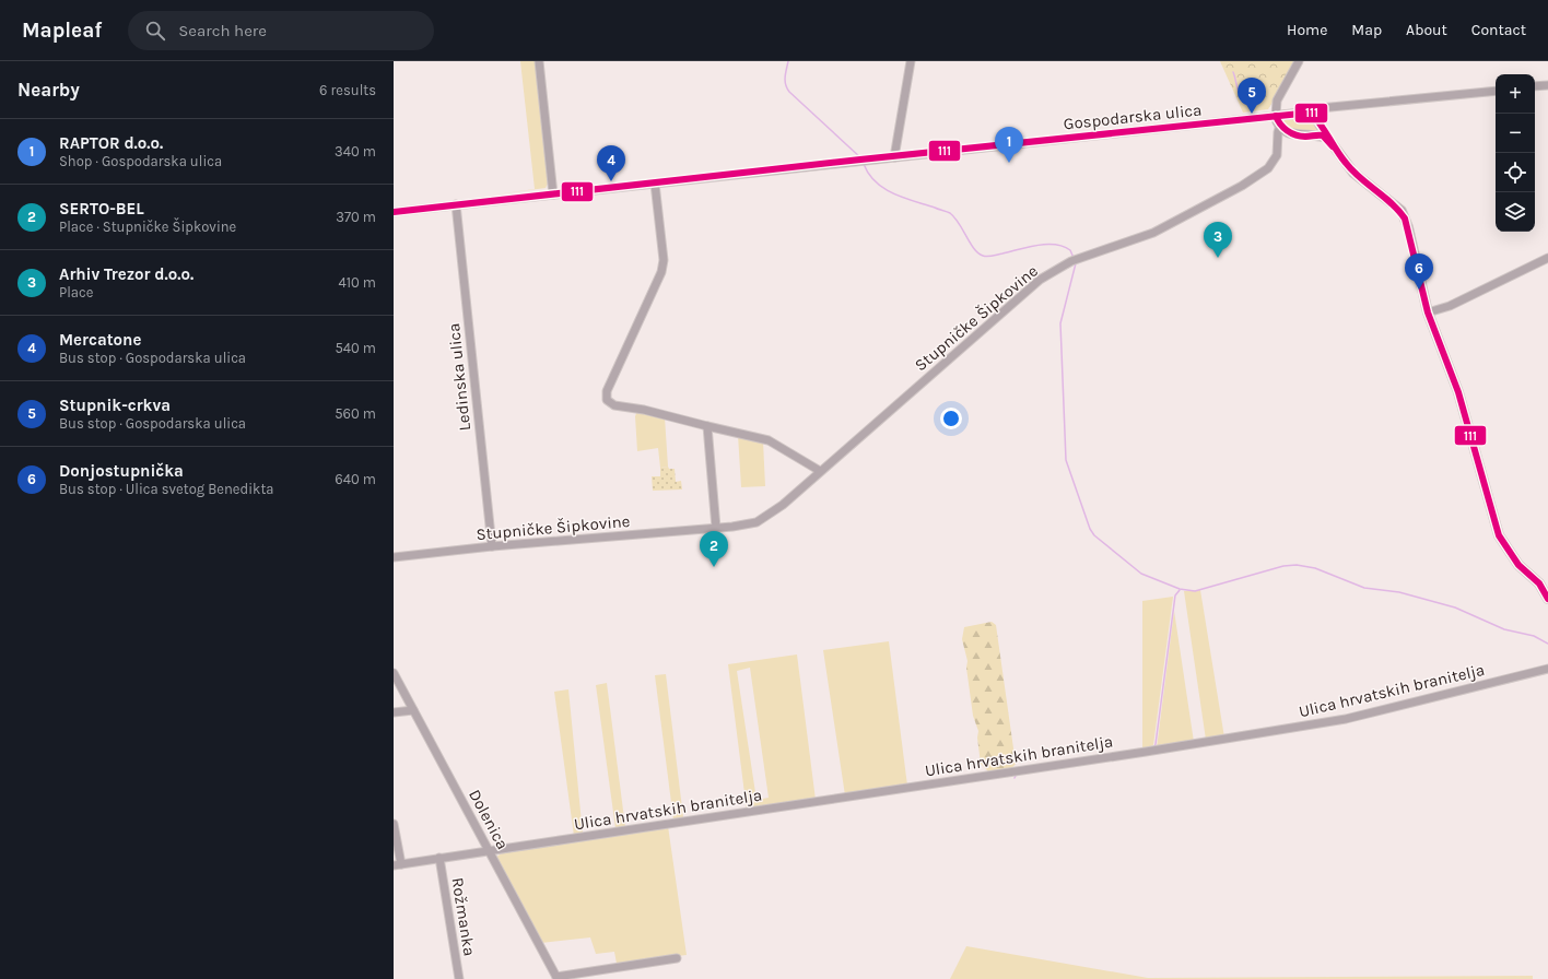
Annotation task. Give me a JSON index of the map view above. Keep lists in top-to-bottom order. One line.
{"streets":{"street":["Gospodarska ulica","Stupničke Šipkovine","Ledinska ulica","Ulica hrvatskih branitelja","Dolenica","Rožmanka"]},"crossings":[["Gospodarska ulica","Ledinska ulica"],["Stupničke Šipkovine","Ledinska ulica"],["Ulica hrvatskih branitelja","Dolenica"],["Ulica hrvatskih branitelja","Rožmanka"],["Dolenica","Rožmanka"]],"lines":["transit line 111"],"page":{"header":"Mapleaf","search":"Search here","nav":["Home","Map","About","Contact"],"heading":["Nearby","6 results"],"map_buttons":["+","−"],"pins":["5","1","4","3","6","2"],"list":[{"mark":"1","name":"RAPTOR d.o.o.","note":"Shop · Gospodarska ulica","value":"340 m"},{"mark":"2","name":"SERTO-BEL","note":"Place · Stupničke Šipkovine","value":"370 m"},{"mark":"3","name":"Arhiv Trezor d.o.o.","note":"Place","value":"410 m"},{"mark":"4","name":"Mercatone","note":"Bus stop · Gospodarska ulica","value":"540 m"},{"mark":"5","name":"Stupnik-crkva","note":"Bus stop · Gospodarska ulica","value":"560 m"},{"mark":"6","name":"Donjostupnička","note":"Bus stop · Ulica svetog Benedikta","value":"640 m"}]}}
